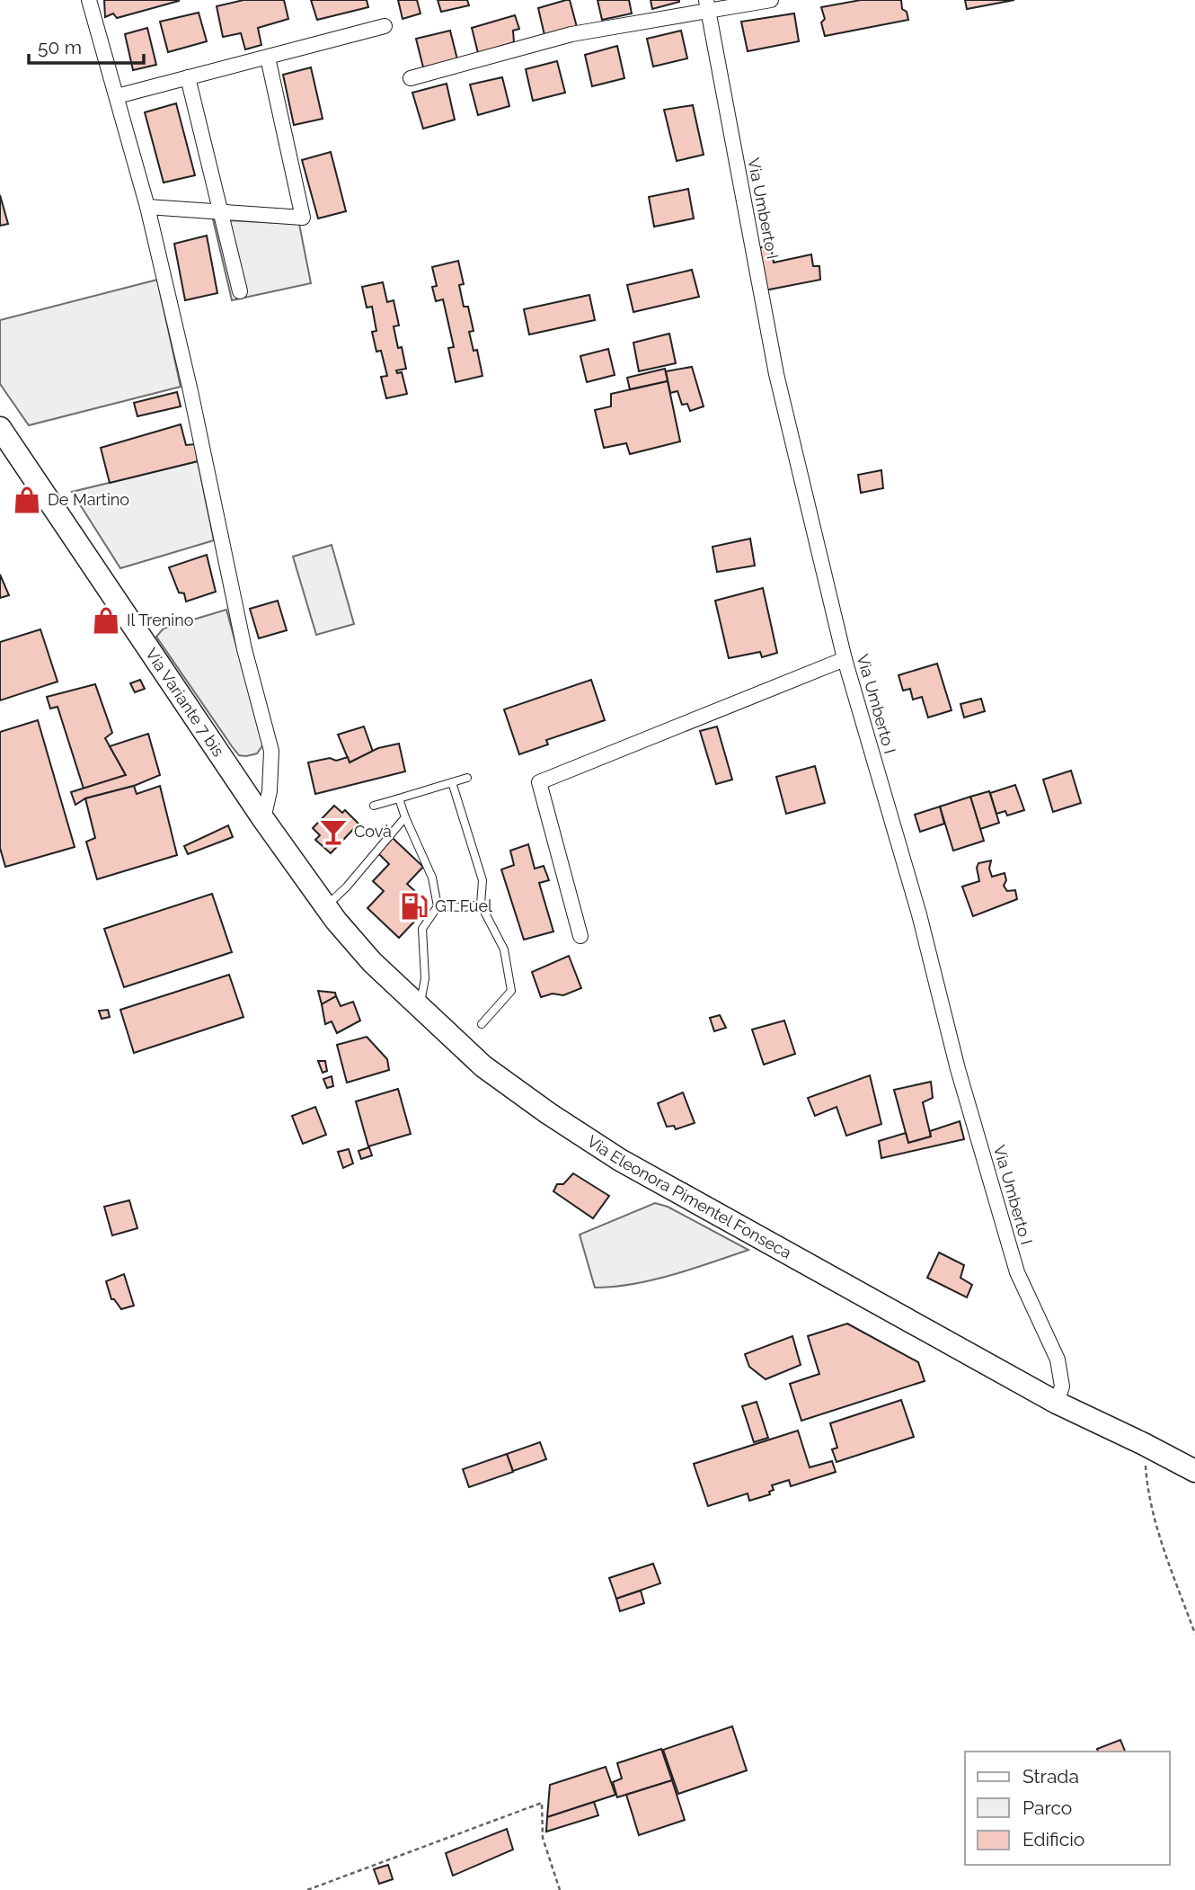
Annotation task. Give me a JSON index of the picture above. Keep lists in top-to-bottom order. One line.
{"streets":{"main road":["Via Variante 7 bis","Via Eleonora Pimentel Fonseca"],"street":["Via Umberto I"]},"crossings":[["Via Umberto I","Via Eleonora Pimentel Fonseca"],["Via Variante 7 bis","Via Eleonora Pimentel Fonseca"]],"places":{"shop":["De Martino","Il Trenino"],"bar":["Covà"],"fuel station":["GT Fuel"]},"legend":["Strada","Parco","Edificio"],"scale_bar":"50 m"}
